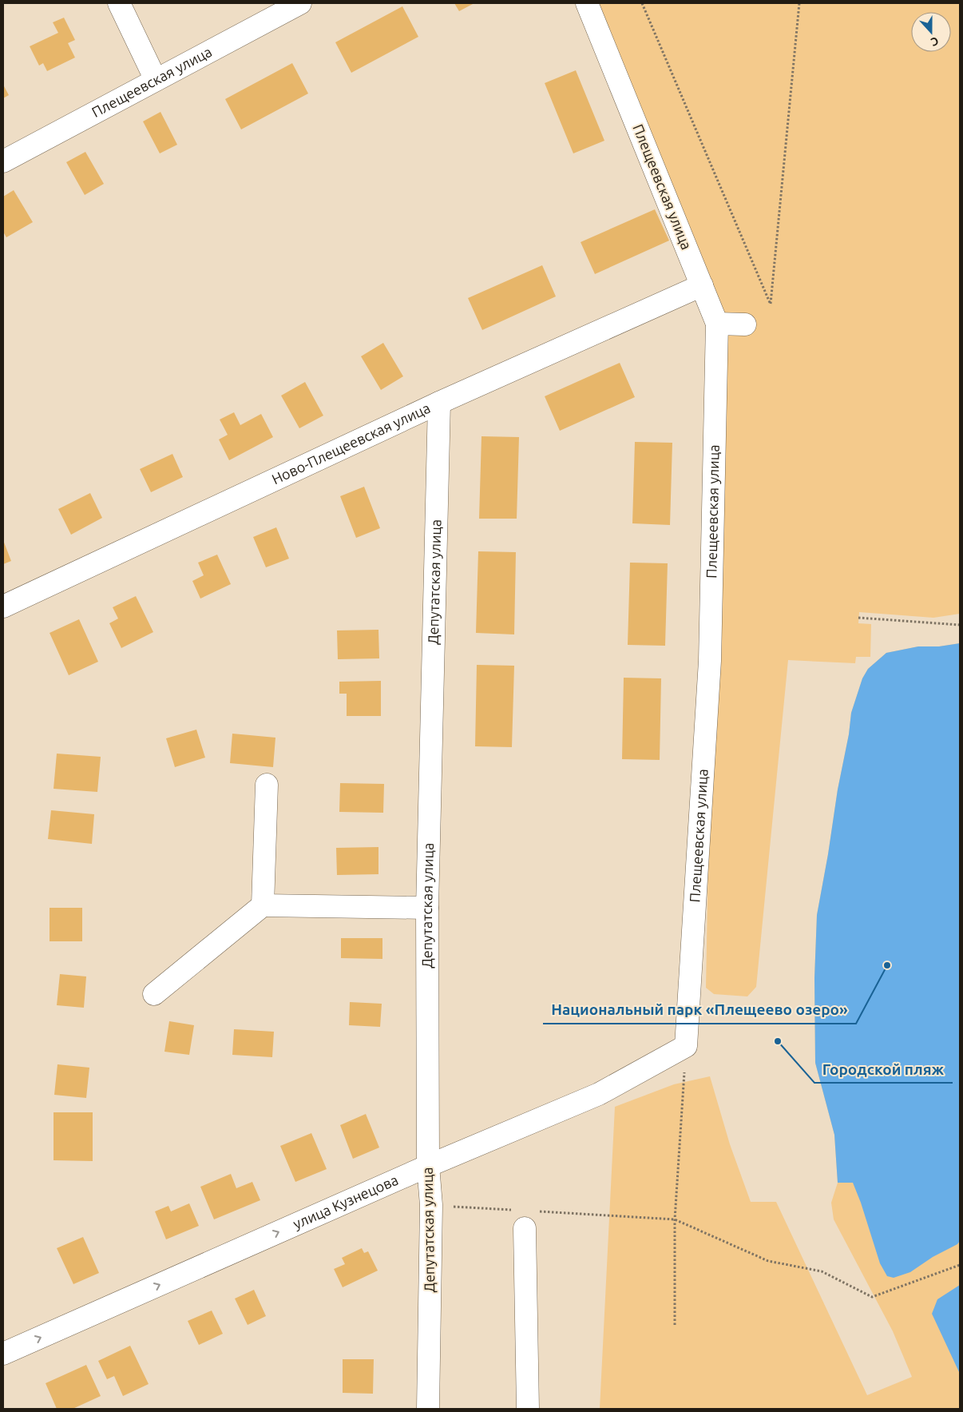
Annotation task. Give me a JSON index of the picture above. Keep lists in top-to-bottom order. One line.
{"streets":{"street":["Плещеевская улица","Ново-Плещеевская улица","Депутатская улица","улица Кузнецова"]},"crossings":[["Плещеевская улица","Ново-Плещеевская улица"],["Плещеевская улица","улица Кузнецова"],["Ново-Плещеевская улица","Депутатская улица"],["Депутатская улица","улица Кузнецова"]],"one_way":["улица Кузнецова"],"places":["Национальный парк «Плещеево озеро»","Городской пляж"],"north":"bottom"}
